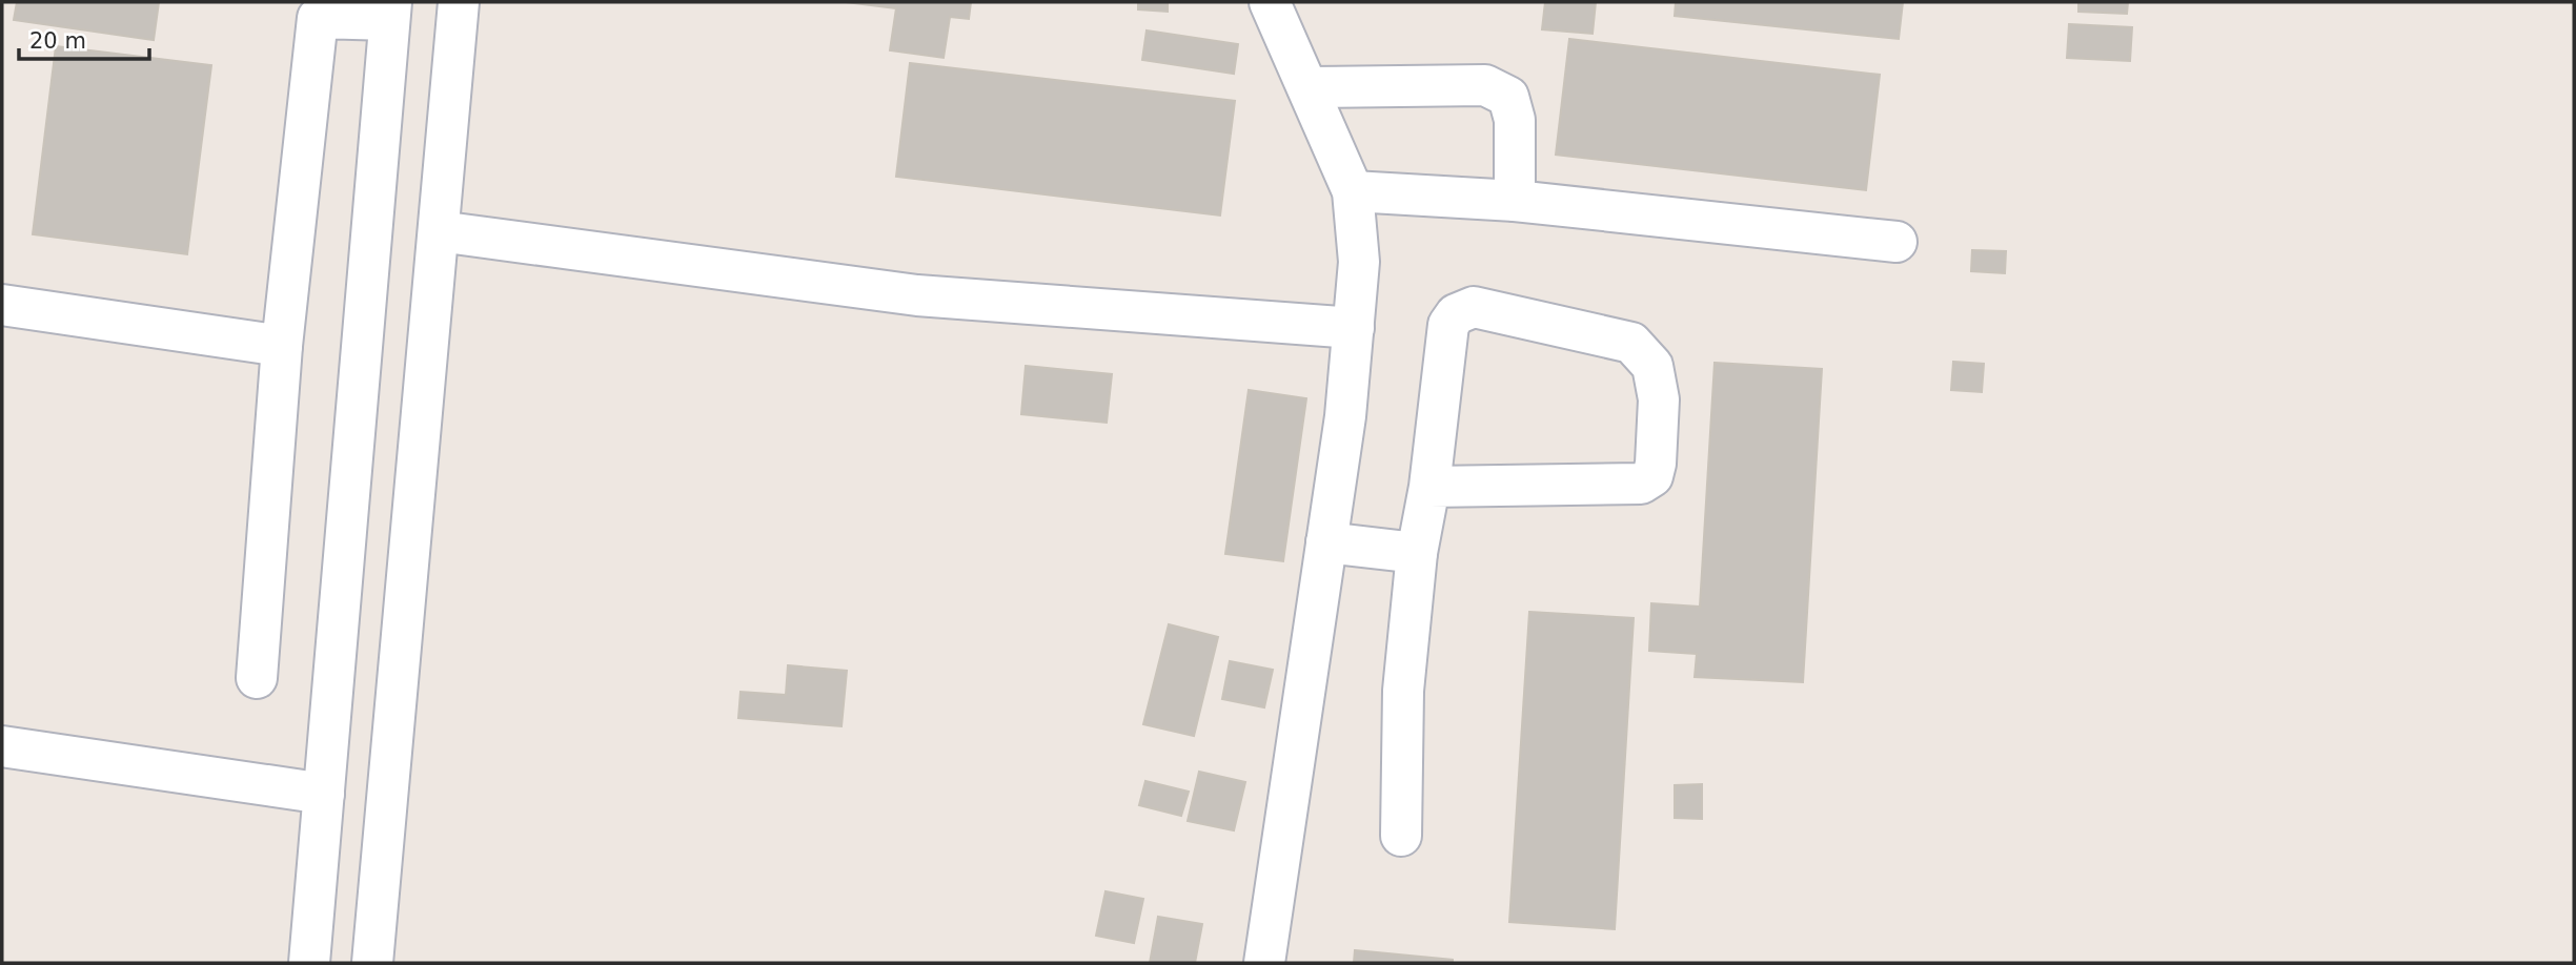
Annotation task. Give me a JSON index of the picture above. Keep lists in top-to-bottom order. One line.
{"scale_bar":"20 m"}
